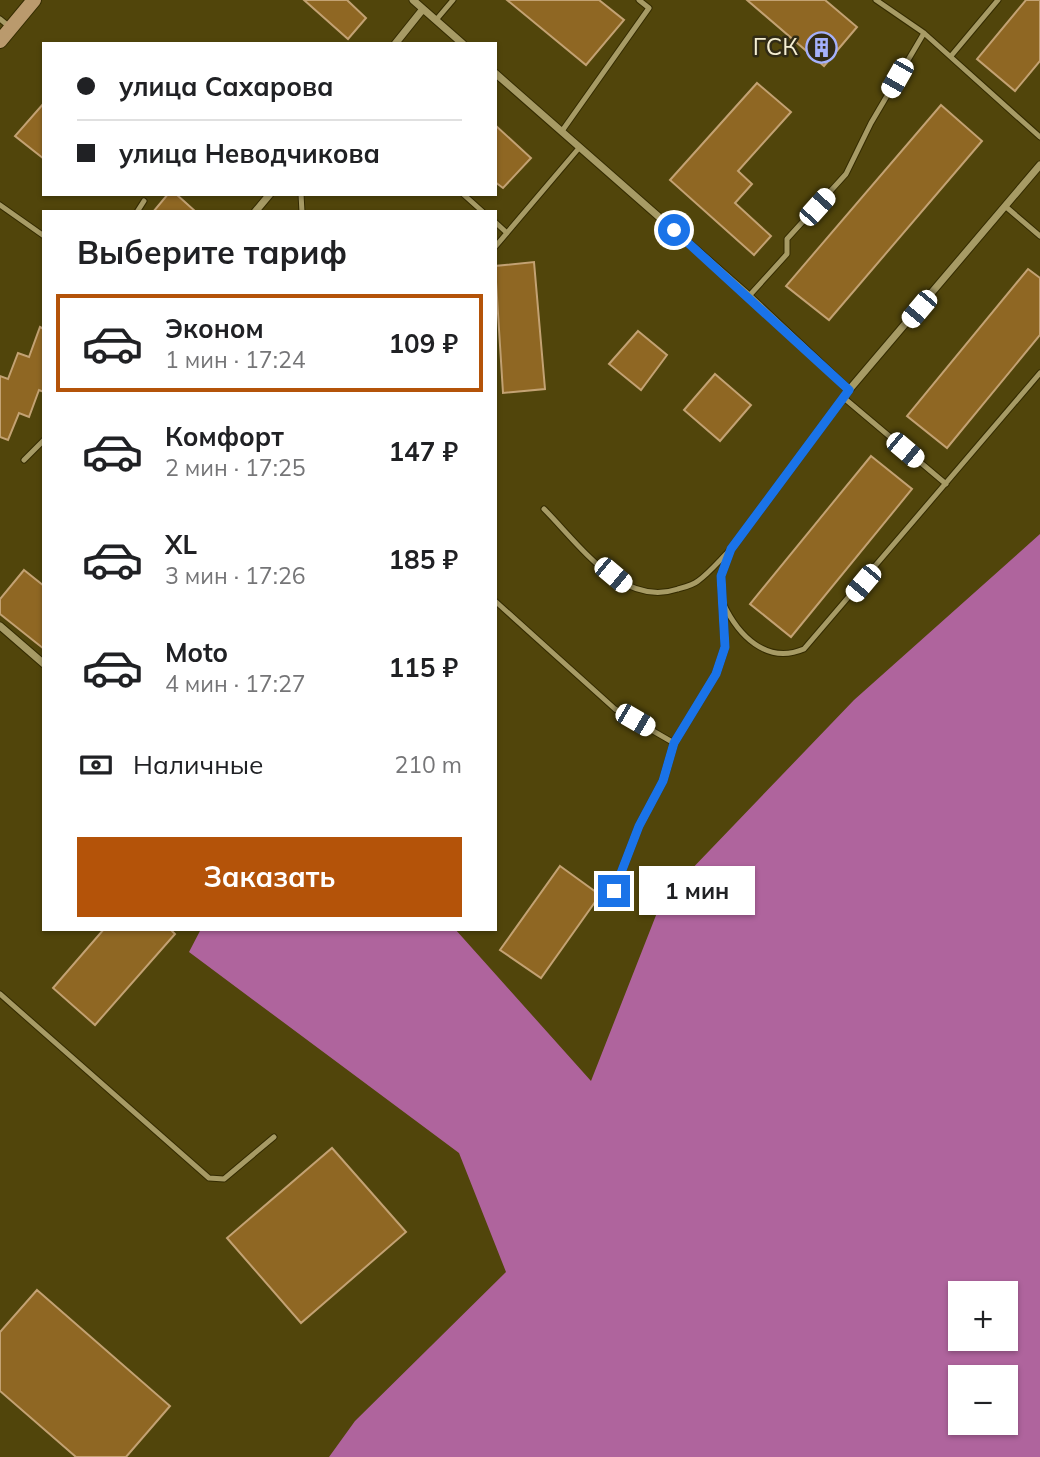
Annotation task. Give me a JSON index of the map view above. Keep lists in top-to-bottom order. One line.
{"places":{"building":["ГСК"]},"page":{"banner":["улица Сахарова","улица Неводчикова"],"heading":"Выберите тариф","list":[{"name":"Эконом","note":"1 мин · 17:24","value":"109 ₽"},{"name":"Комфорт","note":"2 мин · 17:25","value":"147 ₽"},{"name":"XL","note":"3 мин · 17:26","value":"185 ₽"},{"name":"Moto","note":"4 мин · 17:27","value":"115 ₽"}],"pay":["Наличные","210 m"],"buttons":"Заказать","bubble":"1 мин","map_buttons":["+","−"]}}
